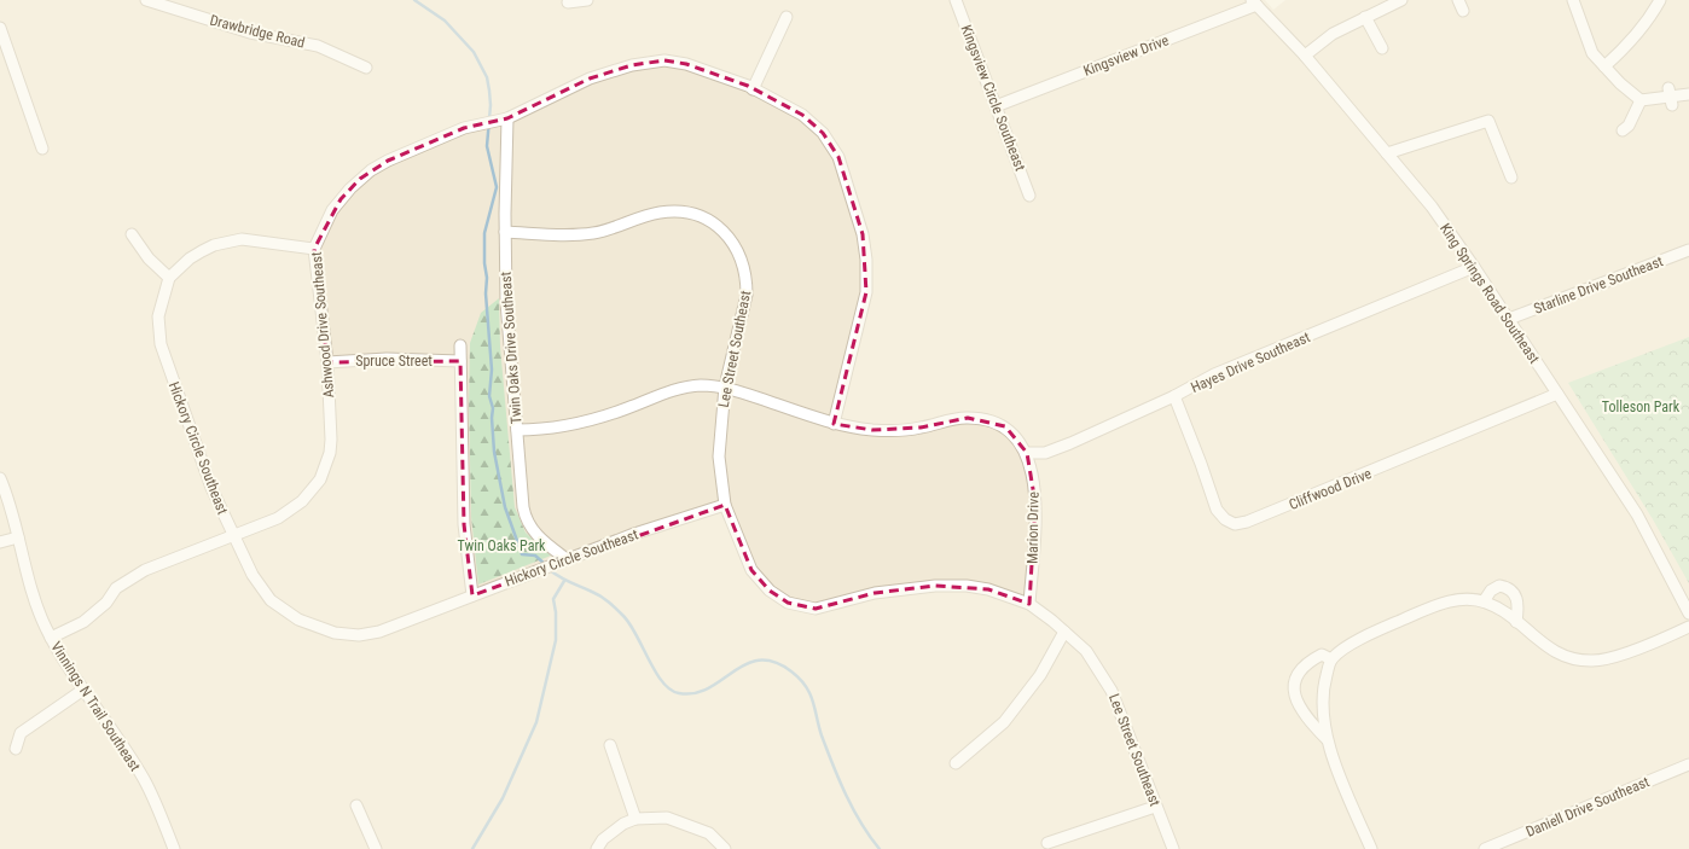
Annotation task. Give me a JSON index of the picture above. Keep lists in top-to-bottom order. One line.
{"streets":{"street":["Drawbridge Road","Kingsview Drive","Kingsview Circle Southeast","Starline Drive Southeast","King Springs Road Southeast","Ashwood Drive Southeast","Twin Oaks Drive Southeast","Lee Street Southeast","Spruce Street","Hayes Drive Southeast","Hickory Circle Southeast","Cliffwood Drive","Marion Drive","Vinnings N Trail Southeast","Daniell Drive Southeast"]},"crossings":[["Kingsview Drive","Kingsview Circle Southeast"],["Kingsview Drive","King Springs Road Southeast"],["Starline Drive Southeast","King Springs Road Southeast"],["King Springs Road Southeast","Hayes Drive Southeast"],["King Springs Road Southeast","Cliffwood Drive"],["Ashwood Drive Southeast","Twin Oaks Drive Southeast"],["Ashwood Drive Southeast","Spruce Street"],["Ashwood Drive Southeast","Hickory Circle Southeast"],["Ashwood Drive Southeast","Vinnings N Trail Southeast"],["Twin Oaks Drive Southeast","Lee Street Southeast"],["Twin Oaks Drive Southeast","Hickory Circle Southeast"],["Lee Street Southeast","Hickory Circle Southeast"],["Lee Street Southeast","Marion Drive"],["Hayes Drive Southeast","Cliffwood Drive"],["Hayes Drive Southeast","Marion Drive"]],"parks":["Tolleson Park","Twin Oaks Park"]}
